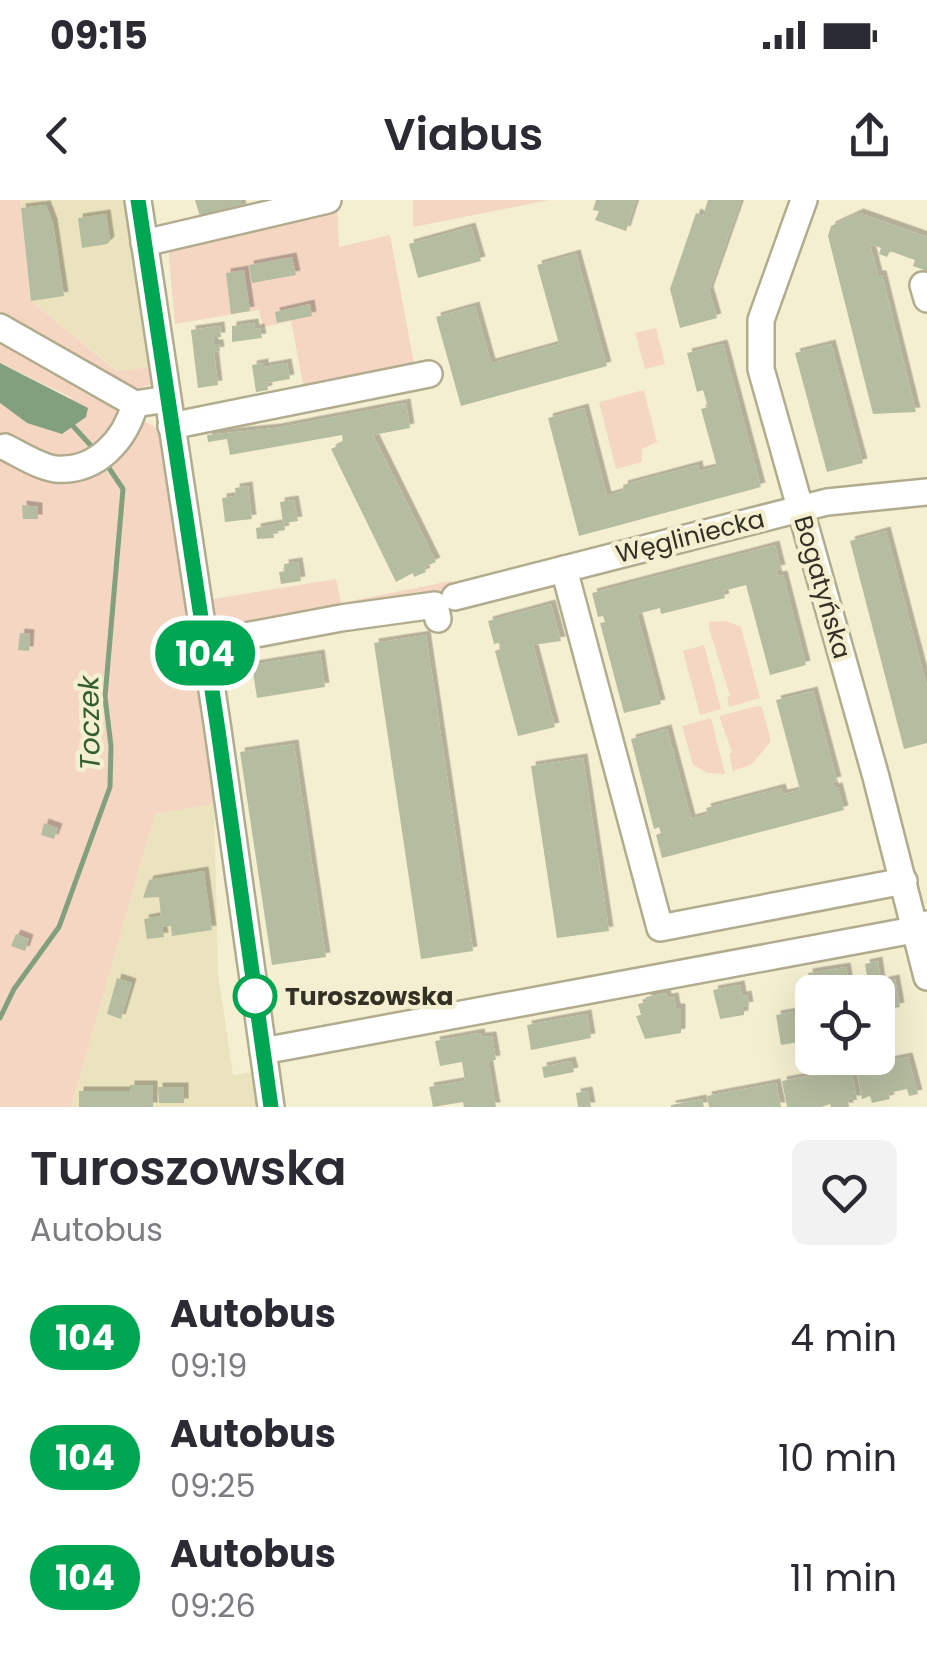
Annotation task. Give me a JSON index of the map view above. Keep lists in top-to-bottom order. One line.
{"streets":{"street":["Węgliniecka","Bogatyńska"]},"crossings":[["Węgliniecka","Bogatyńska"]],"water":["Toczek"],"places":["Turoszowska"],"lines":["bus line 104"],"page":{"status":"09:15","header":"Viabus","on_map":"104","heading":["Turoszowska","Autobus"],"list":[{"mark":"104","name":"Autobus","note":"09:19","value":"4 min"},{"mark":"104","name":"Autobus","note":"09:25","value":"10 min"},{"mark":"104","name":"Autobus","note":"09:26","value":"11 min"}]}}
